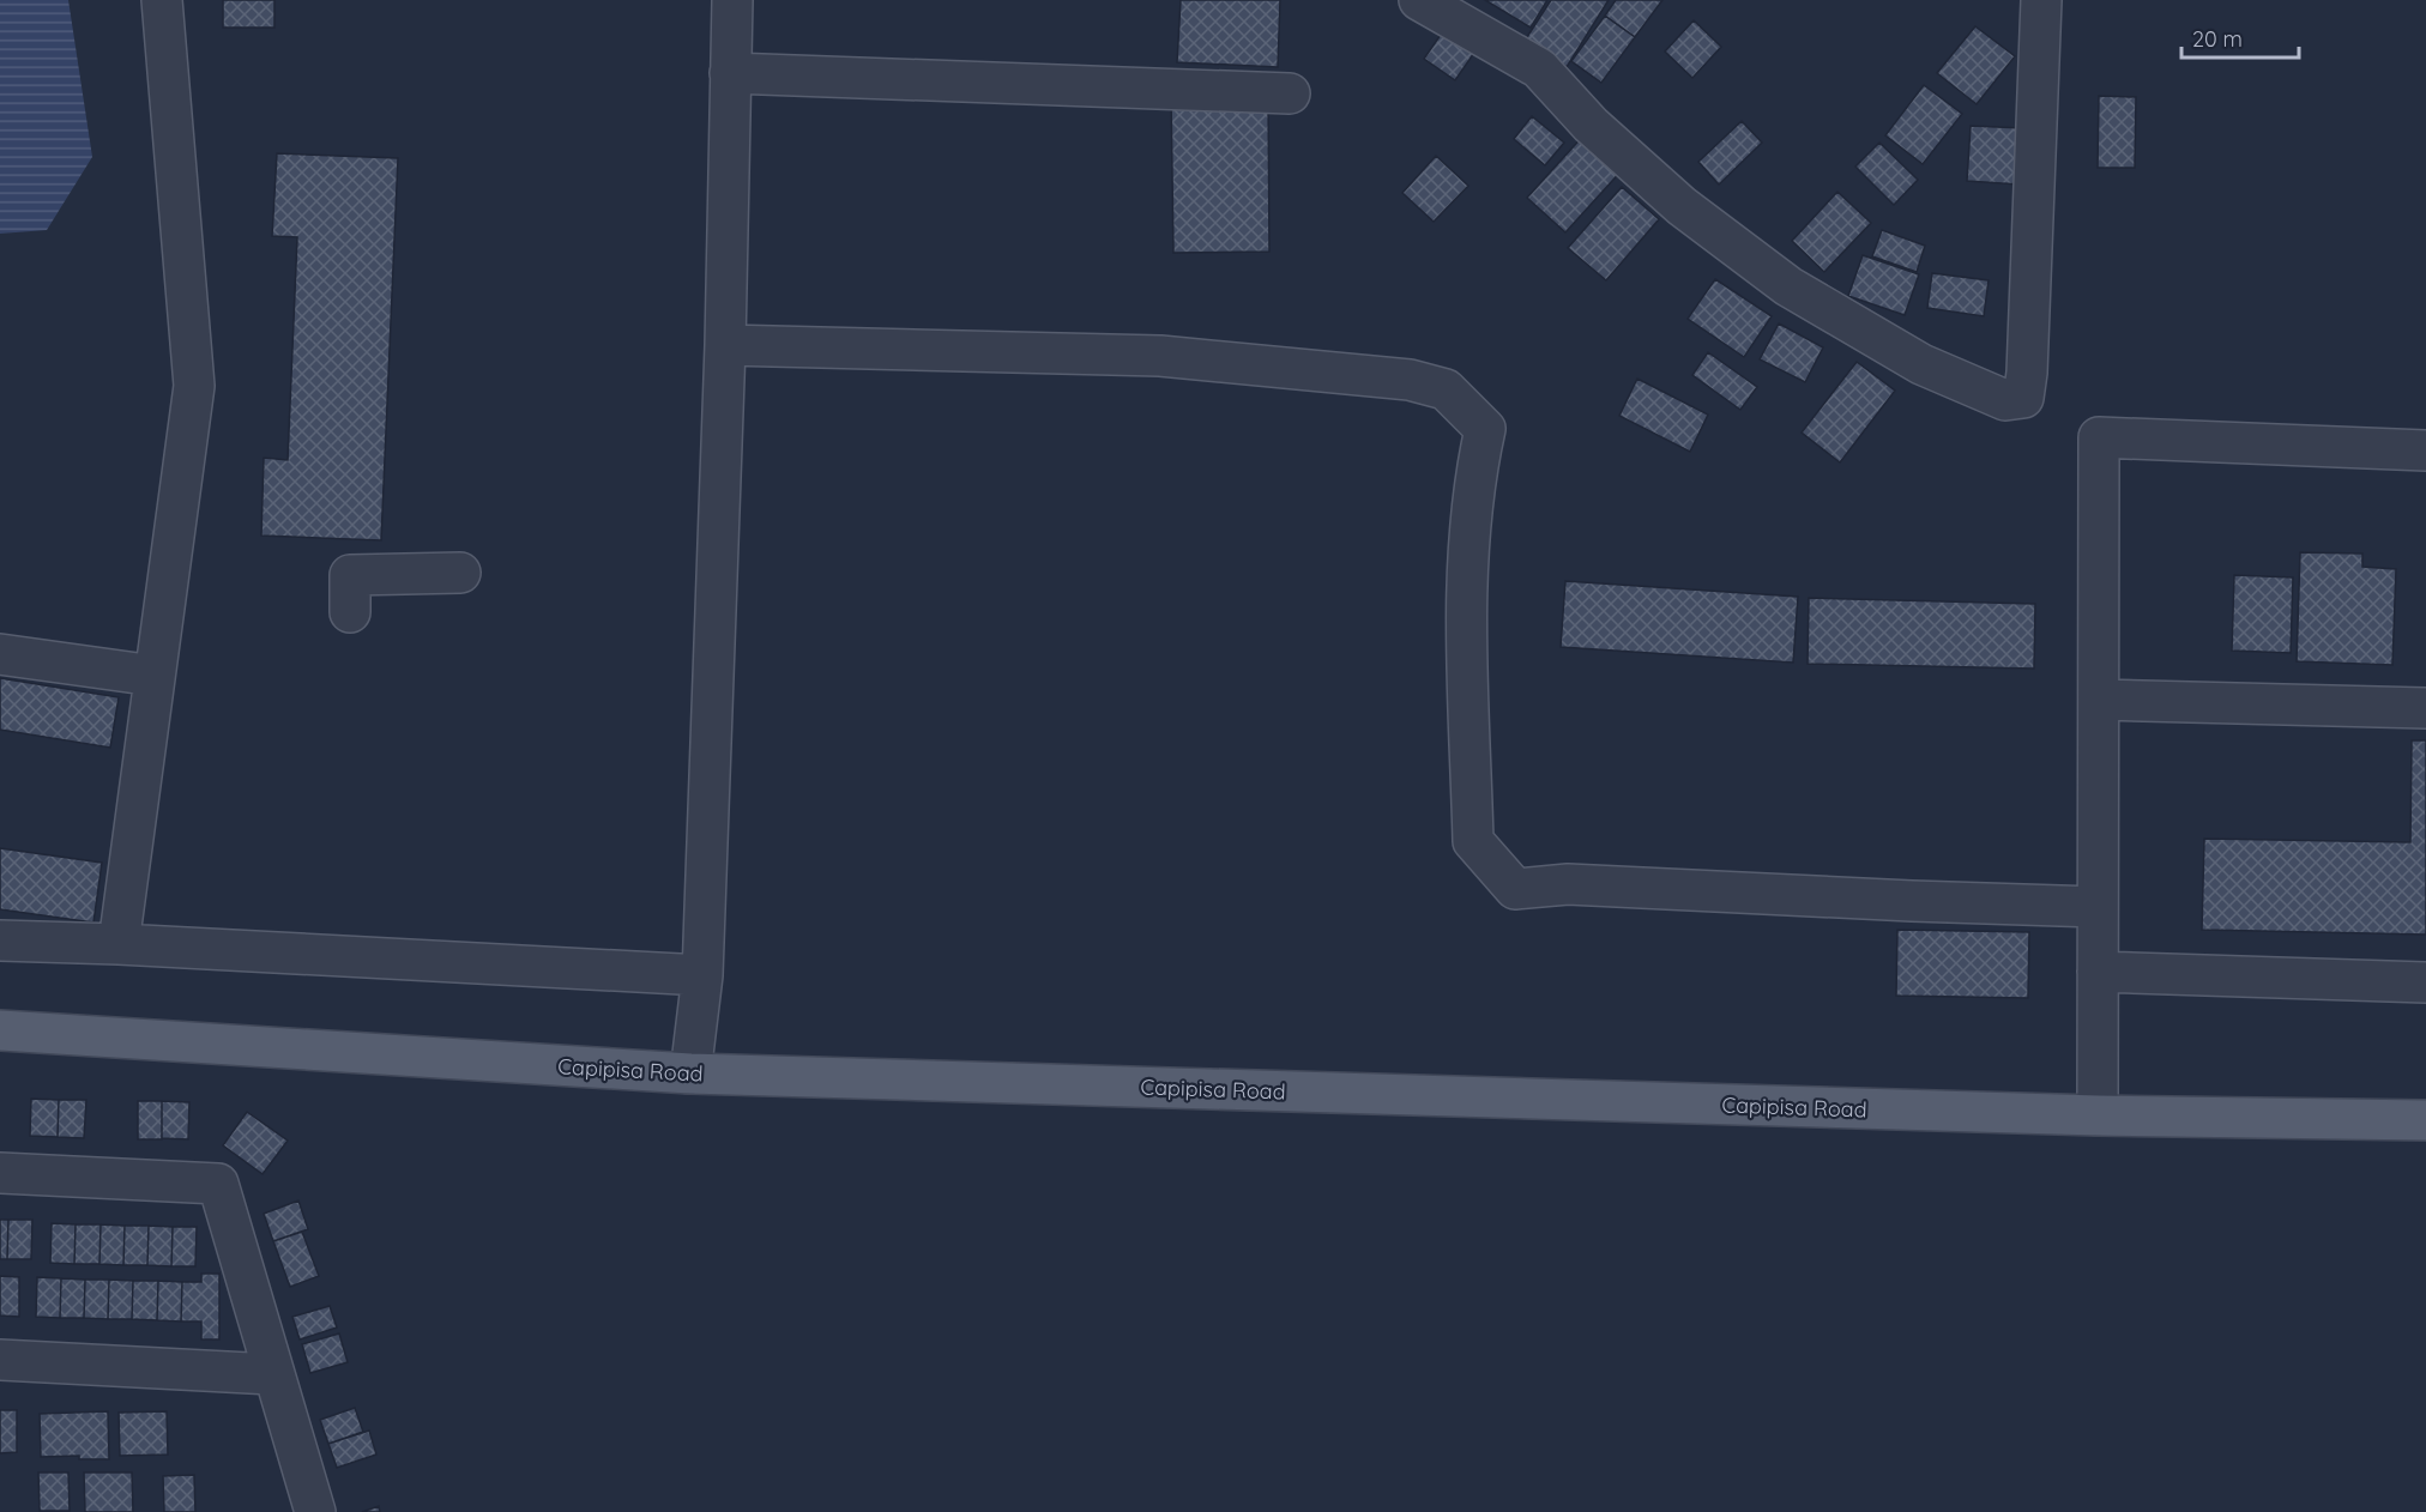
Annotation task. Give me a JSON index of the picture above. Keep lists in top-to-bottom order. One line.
{"streets":{"main road":["Capipisa Road"]},"scale_bar":"20 m"}
